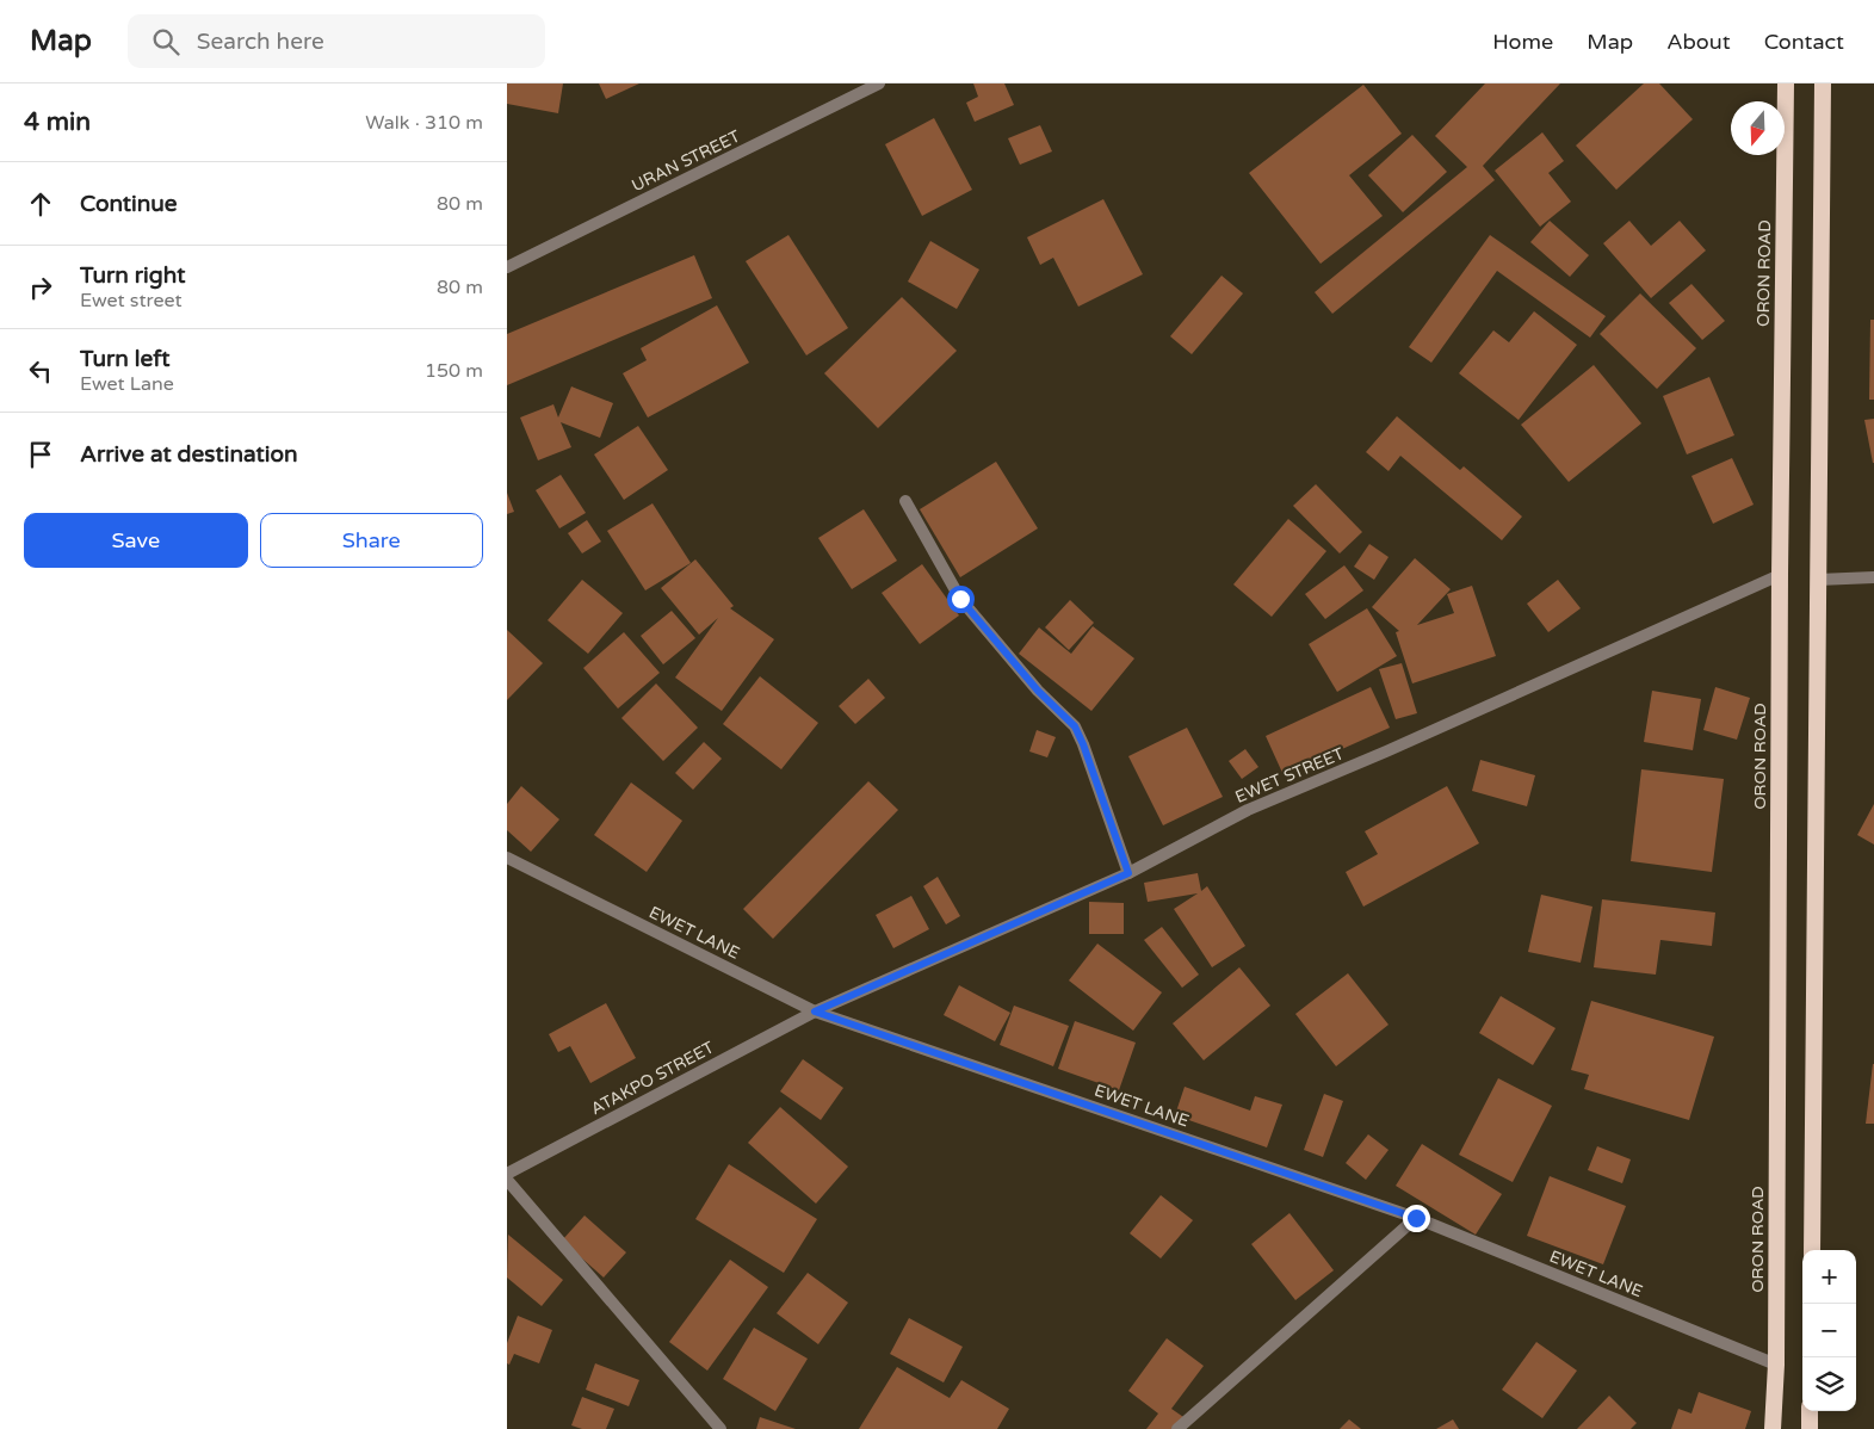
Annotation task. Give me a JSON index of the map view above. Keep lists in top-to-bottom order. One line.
{"streets":{"highway":["ORON ROAD"],"street":["URAN STREET","EWET STREET","EWET LANE","ATAKPO STREET"]},"crossings":[["ORON ROAD","EWET STREET"],["ORON ROAD","EWET LANE"],["EWET STREET","EWET LANE"],["EWET STREET","ATAKPO STREET"],["EWET LANE","ATAKPO STREET"]],"north":"bottom","page":{"header":"Map","search":"Search here","nav":["Home","Map","About","Contact"],"heading":["4 min","Walk · 310 m"],"list":[["Continue","80 m"],["Turn right","Ewet street","80 m"],["Turn left","Ewet Lane","150 m"],"Arrive at destination"],"buttons":["Save","Share"],"map_buttons":["+","−"]}}
